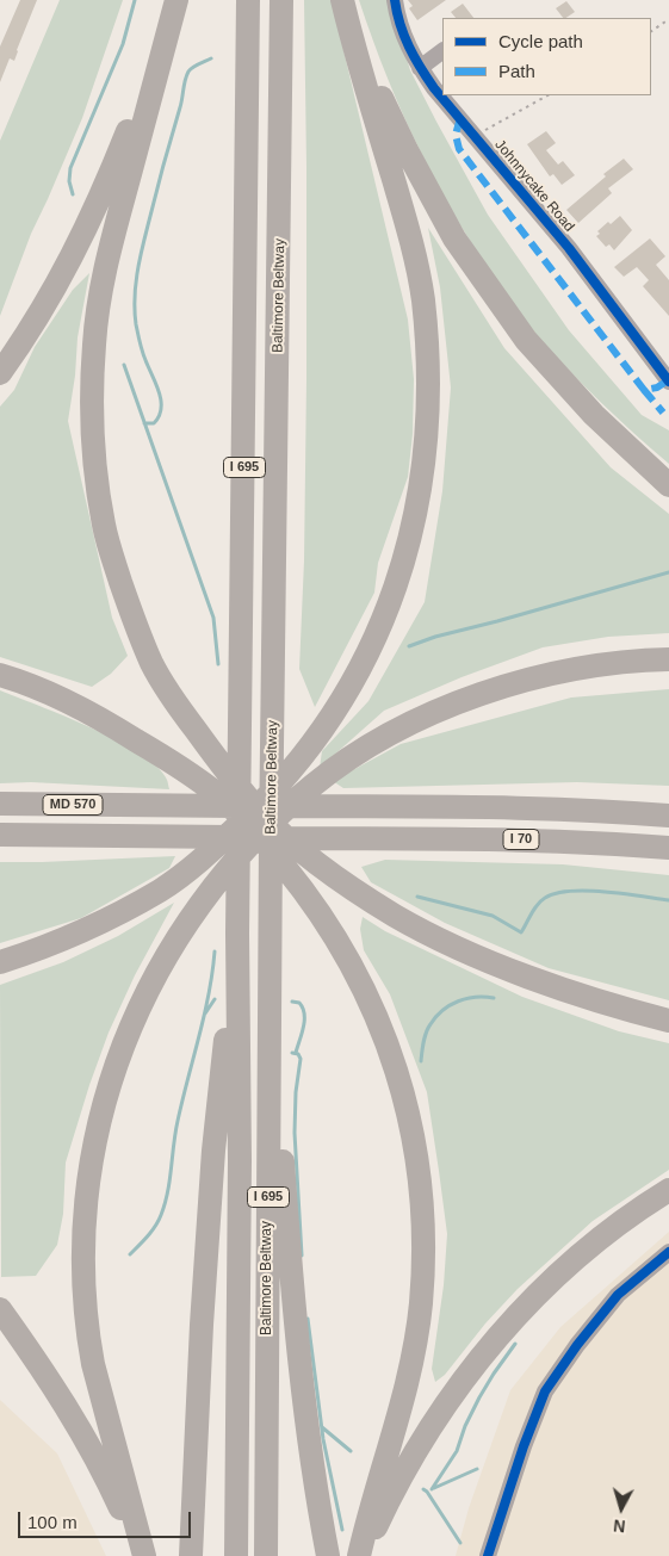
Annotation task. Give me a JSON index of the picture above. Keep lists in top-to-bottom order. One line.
{"streets":{"highway":["Baltimore Beltway","I 695","MD 570","I 70"],"street":["Johnnycake Road"]},"crossings":[["MD 570","I 70"]],"legend":["Cycle path","Path"],"scale_bar":"100 m","north":"bottom"}
